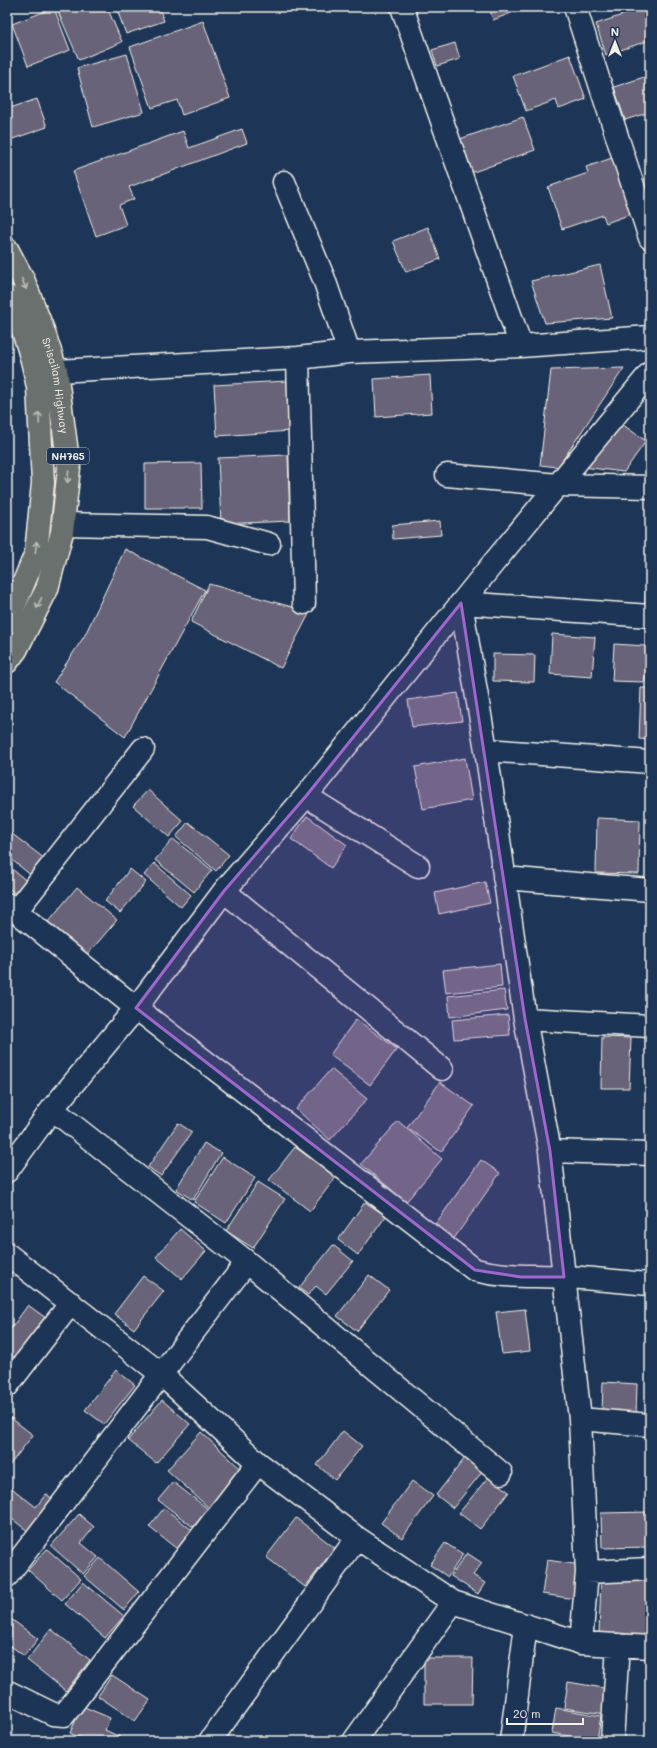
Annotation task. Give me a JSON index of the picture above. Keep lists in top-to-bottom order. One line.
{"streets":{"highway":["Srisailam Highway","NH765"]},"scale_bar":"20 m","north":"top"}
